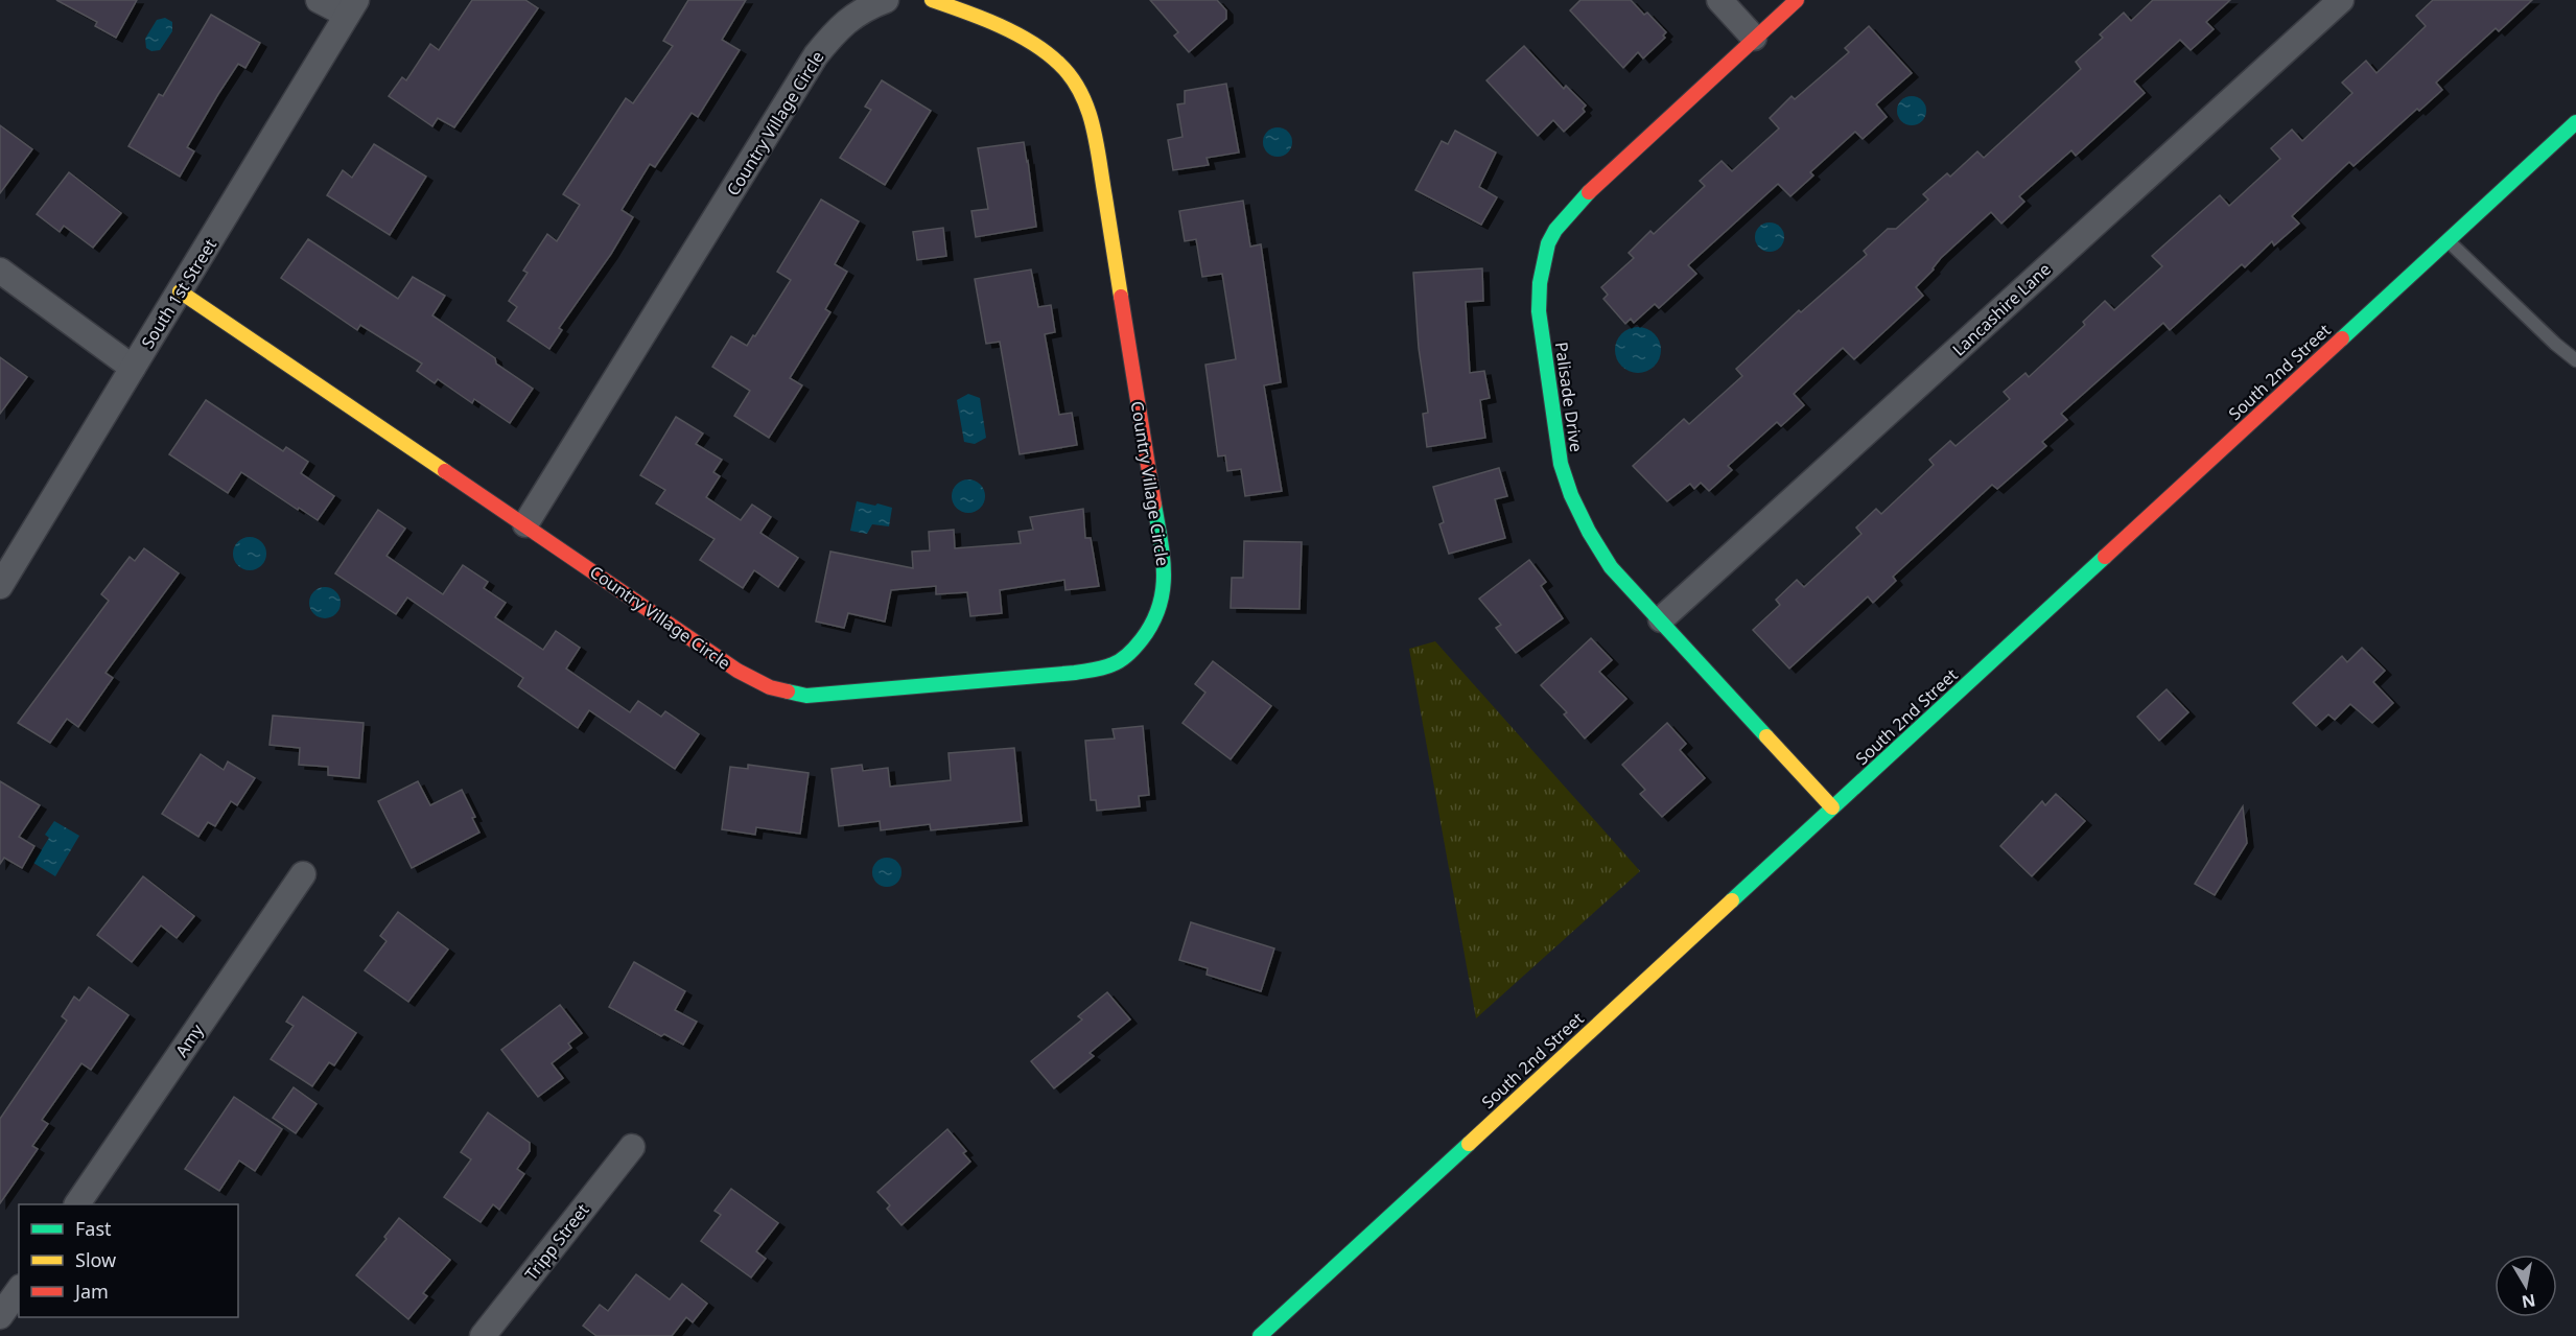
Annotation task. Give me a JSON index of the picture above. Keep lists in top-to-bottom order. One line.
{"streets":{"street":["Country Village Circle","South 1st Street","Lancashire Lane","South 2nd Street","Palisade Drive","Amy","Tripp Street"]},"crossings":[["Country Village Circle","South 1st Street"],["Lancashire Lane","Palisade Drive"],["South 2nd Street","Palisade Drive"]],"legend":["Fast","Slow","Jam"],"north":"bottom"}
